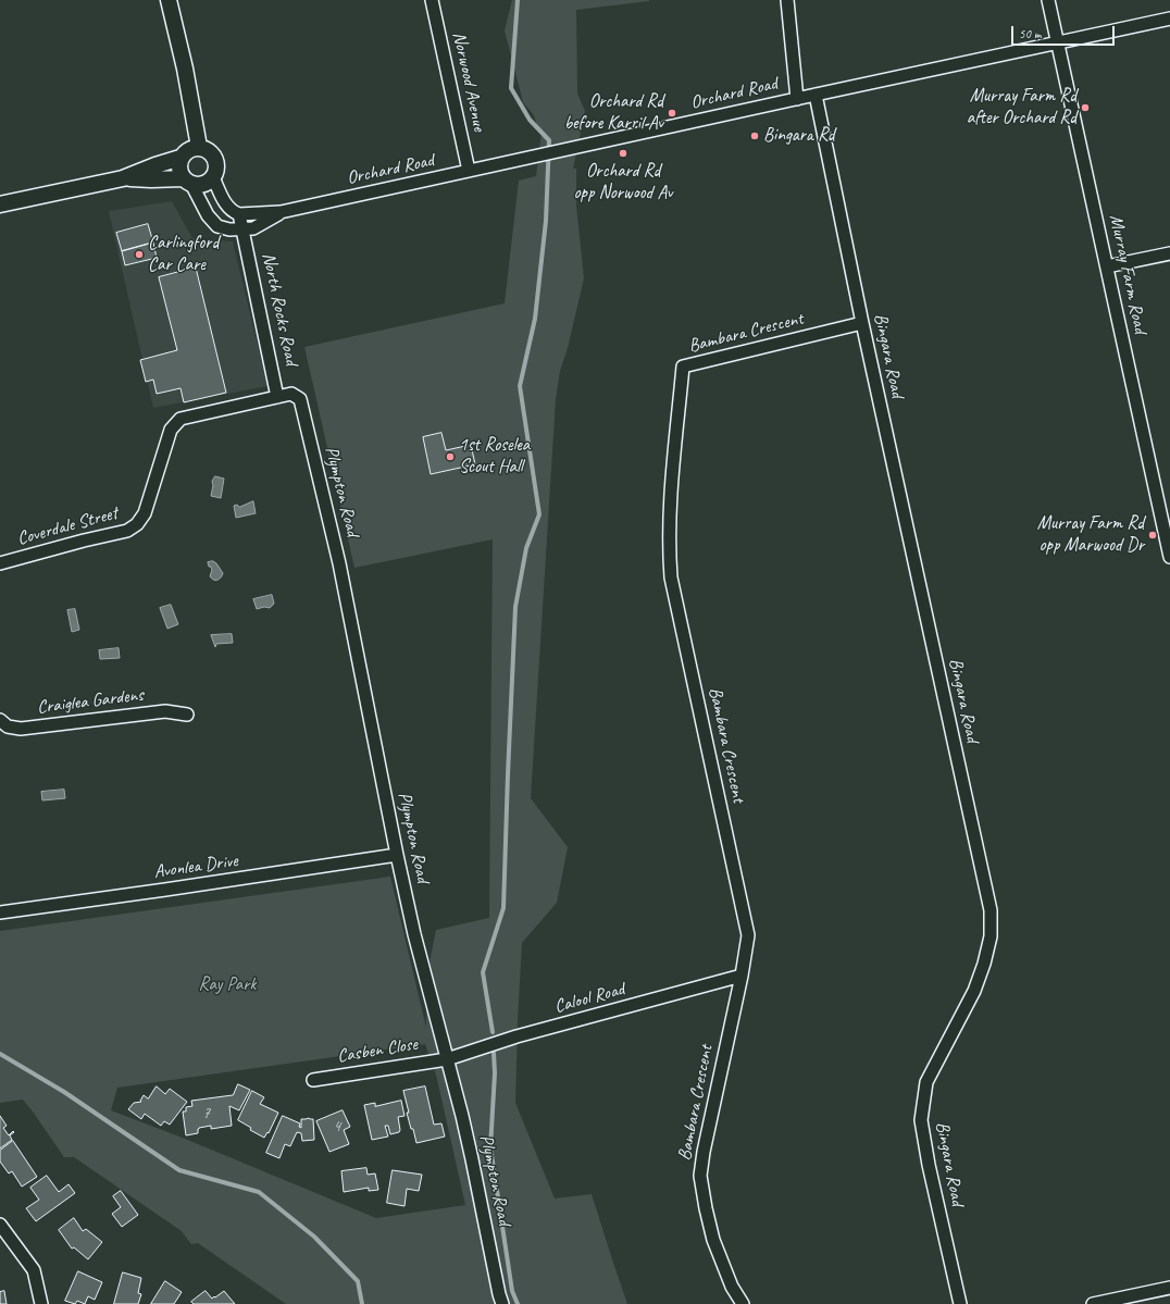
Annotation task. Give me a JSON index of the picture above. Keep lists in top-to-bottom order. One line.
{"streets":{"street":["Norwood Avenue","Orchard Road","Murray Farm Road","North Rocks Road","Bambara Crescent","Bingara Road","Plympton Road","Coverdale Street","Craiglea Gardens","Avonlea Drive","Calool Road","Casben Close"]},"crossings":[["Norwood Avenue","Orchard Road"],["Orchard Road","Murray Farm Road"],["Orchard Road","North Rocks Road"],["Orchard Road","Bingara Road"],["North Rocks Road","Plympton Road"],["North Rocks Road","Coverdale Street"],["Bambara Crescent","Bingara Road"],["Bambara Crescent","Calool Road"],["Plympton Road","Coverdale Street"],["Plympton Road","Avonlea Drive"],["Plympton Road","Calool Road"],["Plympton Road","Casben Close"],["Calool Road","Casben Close"]],"parks":["Ray Park"],"places":["Murray Farm Rd after Orchard Rd","Orchard Rd before Karril Av","Bingara Rd","Orchard Rd opp Norwood Av","Carlingford Car Care","1st Roselea Scout Hall","Murray Farm Rd opp Marwood Dr"],"house_numbers":["7","4"],"scale_bar":"50 m"}
